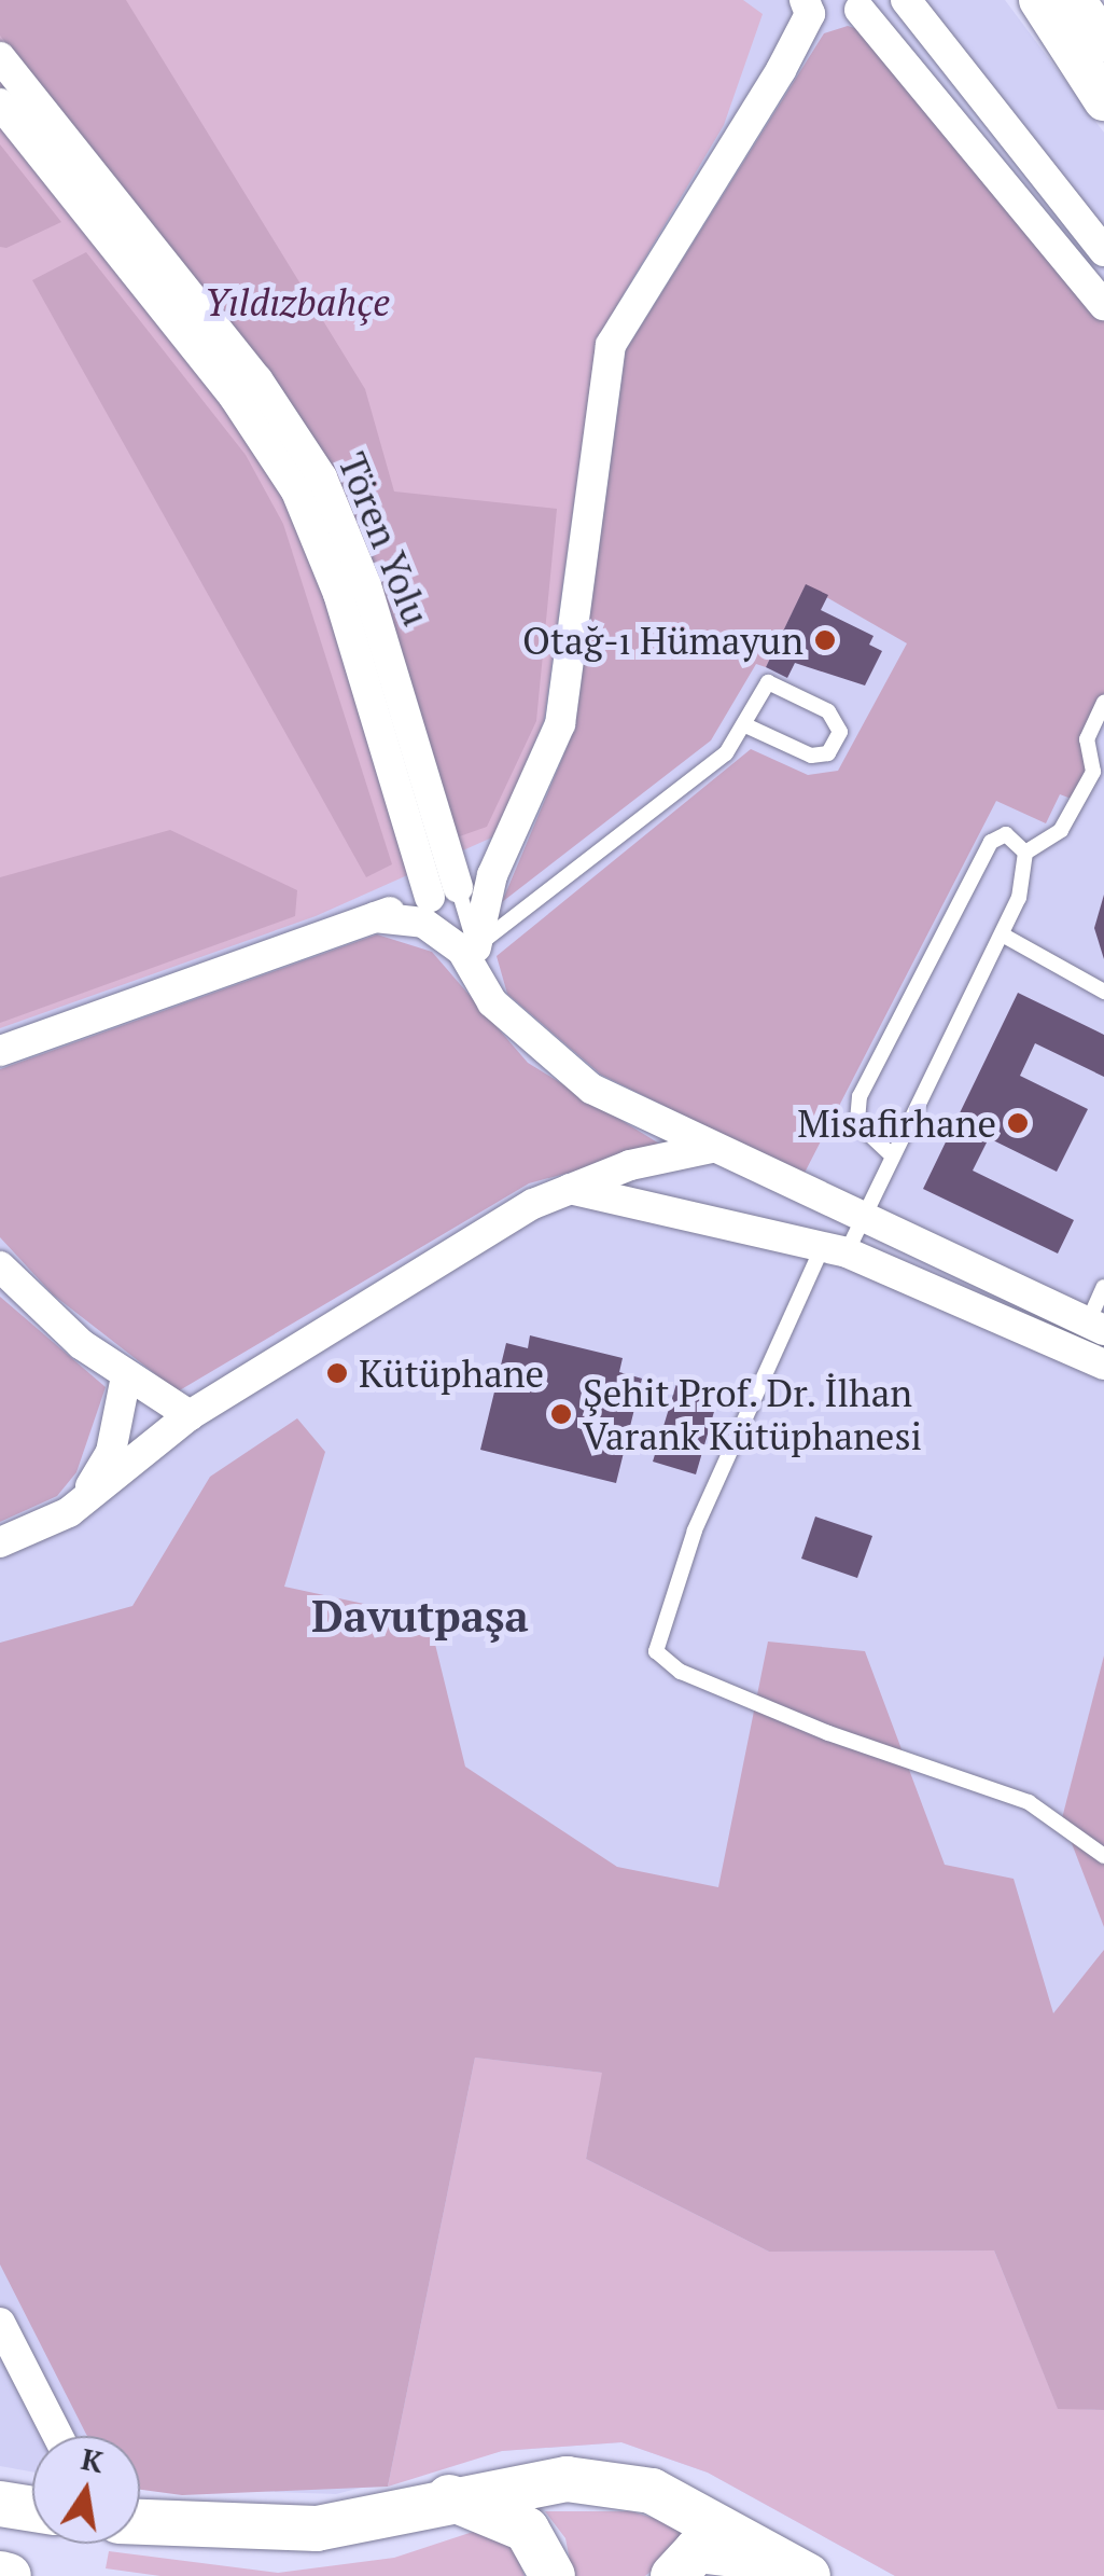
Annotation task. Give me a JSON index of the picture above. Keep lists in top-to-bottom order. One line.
{"streets":{"street":["Tören Yolu"]},"districts":["Davutpaşa"],"parks":["Yıldızbahçe"],"places":["Otağ-ı Hümayun","Misafirhane","Kütüphane","Şehit Prof. Dr. İlhan Varank Kütüphanesi"],"north":"top"}
